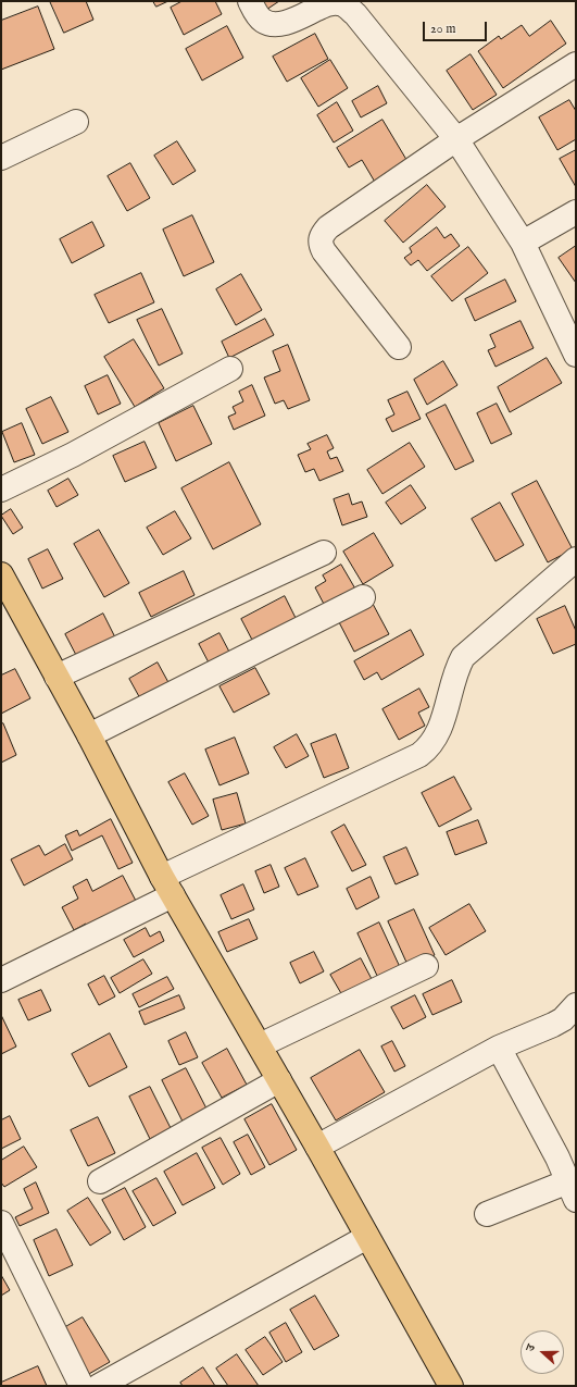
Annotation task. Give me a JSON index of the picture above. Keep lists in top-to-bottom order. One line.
{"scale_bar":"20 m","north":"left"}
